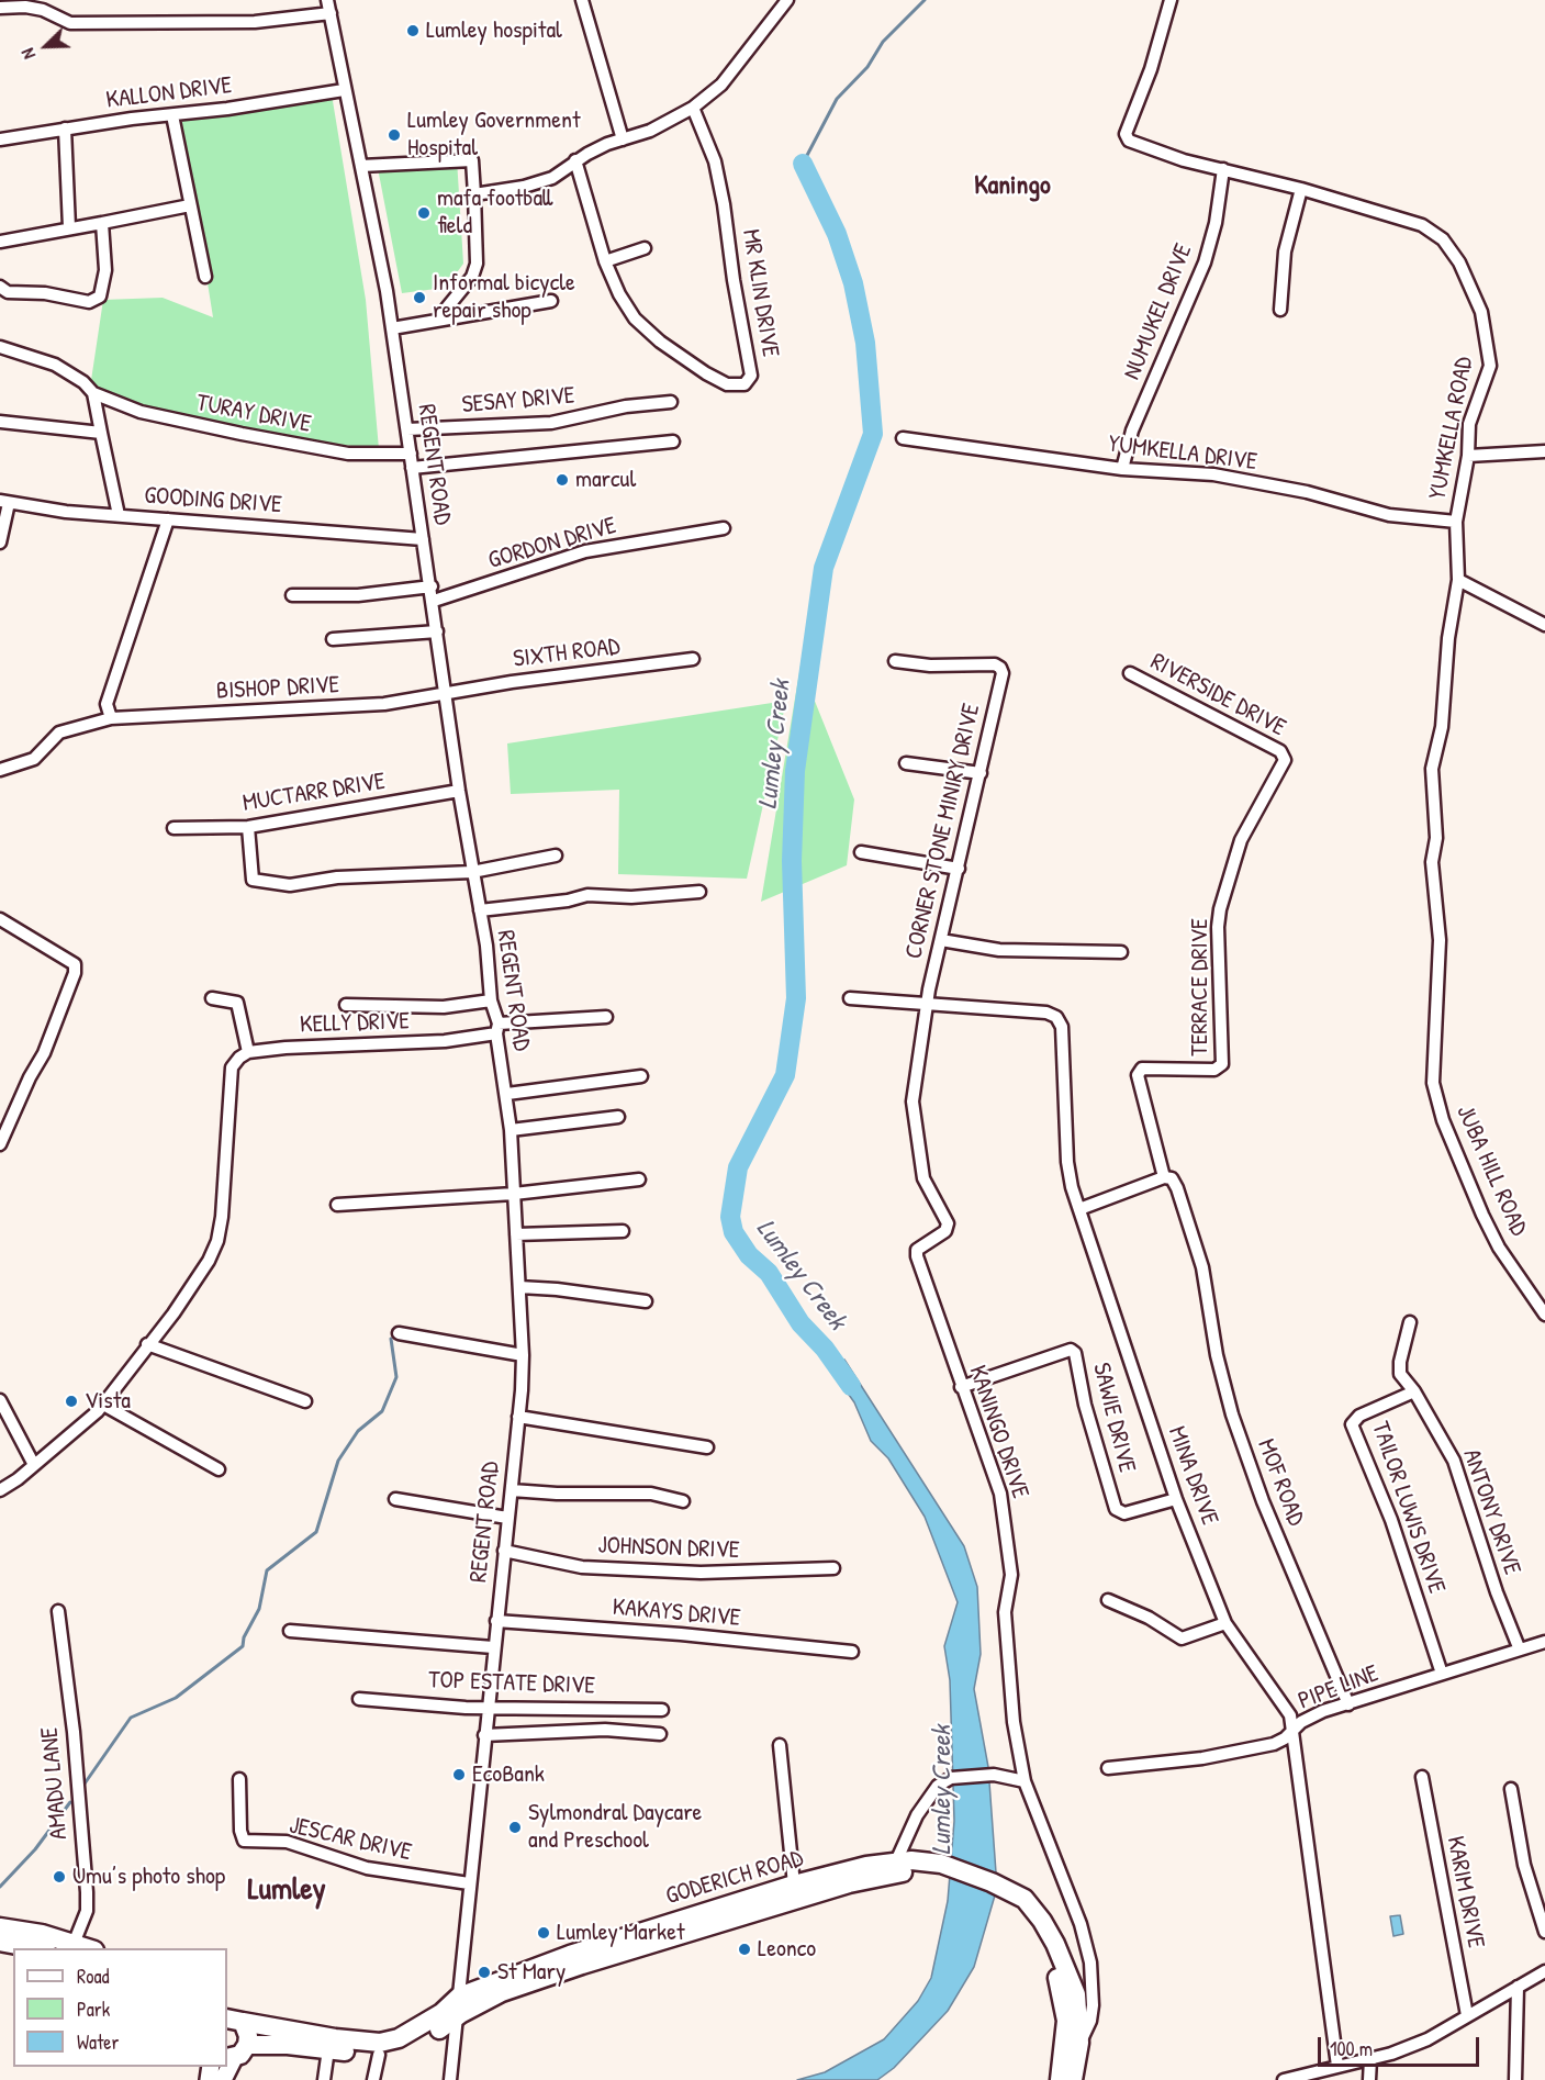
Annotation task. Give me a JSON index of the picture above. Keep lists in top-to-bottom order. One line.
{"streets":{"main road":["GODERICH ROAD"],"street":["KALLON DRIVE","MR KLIN DRIVE","NUMUKEL DRIVE","SESAY DRIVE","TURAY DRIVE","YUMKELLA ROAD","YUMKELLA DRIVE","REGENT ROAD","GOODING DRIVE","GORDON DRIVE","SIXTH ROAD","BISHOP DRIVE","RIVERSIDE DRIVE","MUCTARR DRIVE","CORNER STONE MINIRY DRIVE","TERRACE DRIVE","KELLY DRIVE","JUBA HILL ROAD","SAWIE DRIVE","KANINGO DRIVE","MINA DRIVE","MOF ROAD","TAILOR LUWIS DRIVE","ANTONY DRIVE","JOHNSON DRIVE","KAKAYS DRIVE","TOP ESTATE DRIVE","PIPE LINE","AMADU LANE","JESCAR DRIVE","KARIM DRIVE"]},"crossings":[["KALLON DRIVE","REGENT ROAD"],["NUMUKEL DRIVE","YUMKELLA ROAD"],["NUMUKEL DRIVE","YUMKELLA DRIVE"],["SESAY DRIVE","REGENT ROAD"],["TURAY DRIVE","REGENT ROAD"],["YUMKELLA ROAD","YUMKELLA DRIVE"],["YUMKELLA ROAD","JUBA HILL ROAD"],["REGENT ROAD","GOODING DRIVE"],["REGENT ROAD","GORDON DRIVE"],["REGENT ROAD","SIXTH ROAD"],["REGENT ROAD","BISHOP DRIVE"],["REGENT ROAD","MUCTARR DRIVE"],["REGENT ROAD","KELLY DRIVE"],["REGENT ROAD","JOHNSON DRIVE"],["REGENT ROAD","KAKAYS DRIVE"],["REGENT ROAD","TOP ESTATE DRIVE"],["REGENT ROAD","JESCAR DRIVE"],["REGENT ROAD","GODERICH ROAD"],["SIXTH ROAD","BISHOP DRIVE"],["RIVERSIDE DRIVE","TERRACE DRIVE"],["CORNER STONE MINIRY DRIVE","KANINGO DRIVE"],["CORNER STONE MINIRY DRIVE","MINA DRIVE"],["TERRACE DRIVE","MOF ROAD"],["SAWIE DRIVE","KANINGO DRIVE"],["SAWIE DRIVE","MINA DRIVE"],["KANINGO DRIVE","MINA DRIVE"],["MINA DRIVE","PIPE LINE"],["MOF ROAD","PIPE LINE"],["TAILOR LUWIS DRIVE","ANTONY DRIVE"],["TAILOR LUWIS DRIVE","PIPE LINE"],["ANTONY DRIVE","PIPE LINE"]],"districts":["Kaningo","Lumley"],"water":["Lumley Creek"],"places":["Lumley hospital","Lumley Government Hospital","mafa football field","Informal bicycle repair shop","marcul","Vista","EcoBank","Sylmondral Daycare and Preschool","Umu’s photo shop","Lumley Market","Leonco","St Mary"],"legend":["Road","Park","Water"],"scale_bar":"100 m","north":"bottom left"}
